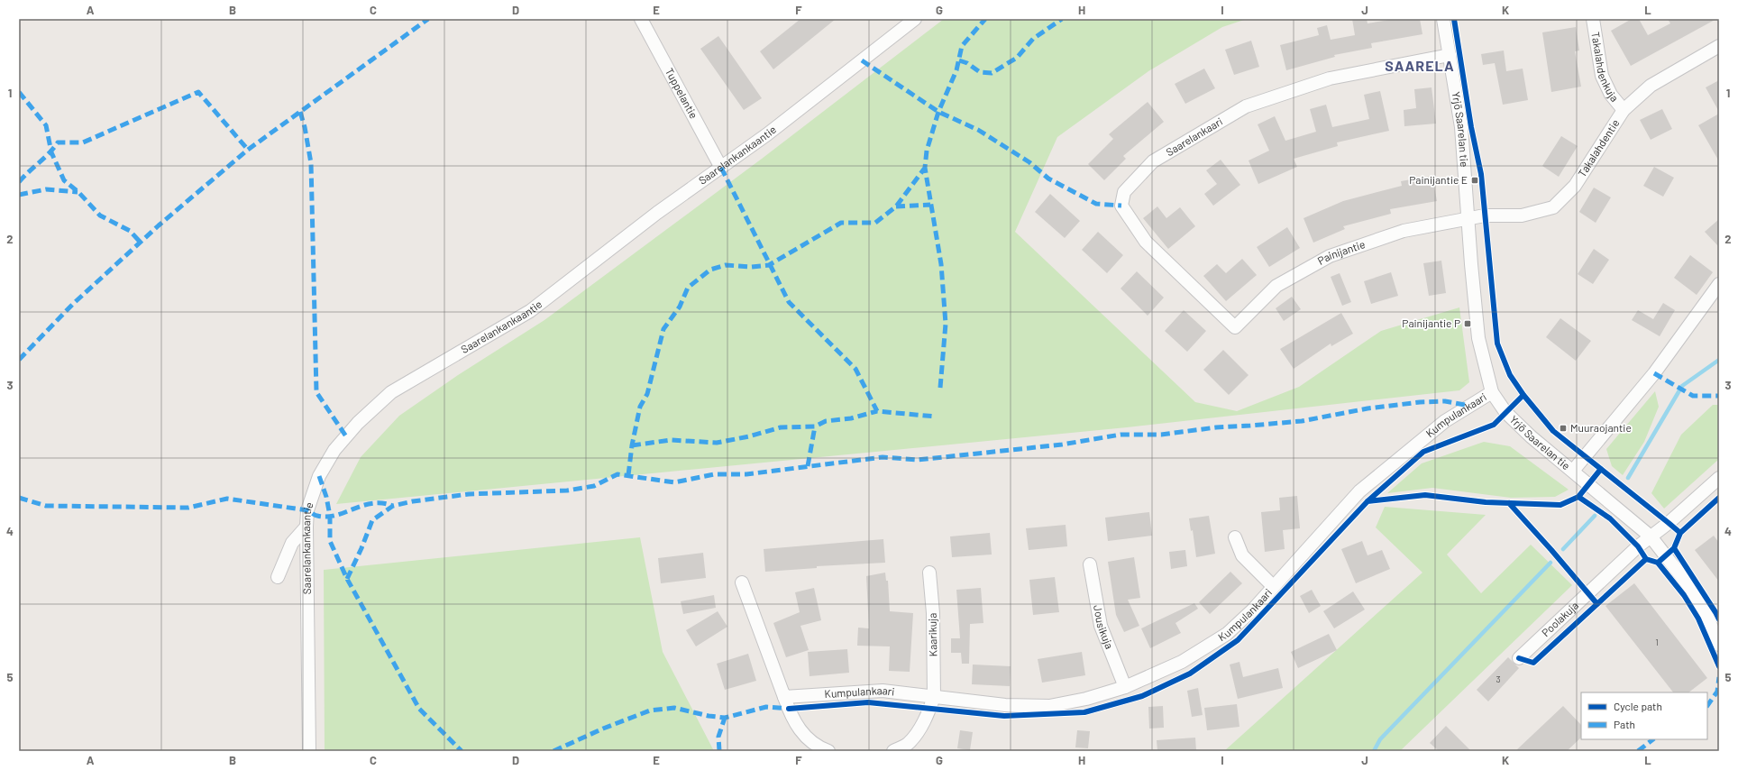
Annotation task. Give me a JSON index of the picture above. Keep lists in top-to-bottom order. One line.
{"streets":{"street":["Takalahdenkuja","Tuppelantie","Yrjö Saarelan tie","Saarelankaari","Takalahdentie","Saarelankankaantie","Painijantie","Kumpulankaari","Poolakuja","Jousikuja","Kaarikuja"]},"crossings":[["Takalahdenkuja","Takalahdentie"],["Tuppelantie","Saarelankankaantie"],["Yrjö Saarelan tie","Saarelankaari"],["Yrjö Saarelan tie","Takalahdentie"],["Yrjö Saarelan tie","Painijantie"],["Yrjö Saarelan tie","Kumpulankaari"],["Yrjö Saarelan tie","Poolakuja"],["Saarelankaari","Painijantie"],["Takalahdentie","Painijantie"],["Kumpulankaari","Jousikuja"],["Kumpulankaari","Kaarikuja"]],"districts":["SAARELA"],"places":{"transit":["Painijantie E","Painijantie P","Muuraojantie"]},"house_numbers":["1","3"],"legend":["Cycle path","Path"],"grid":{"columns":["A","B","C","D","E","F","G","H","I","J","K","L"],"rows":["1","2","3","4","5"]}}
